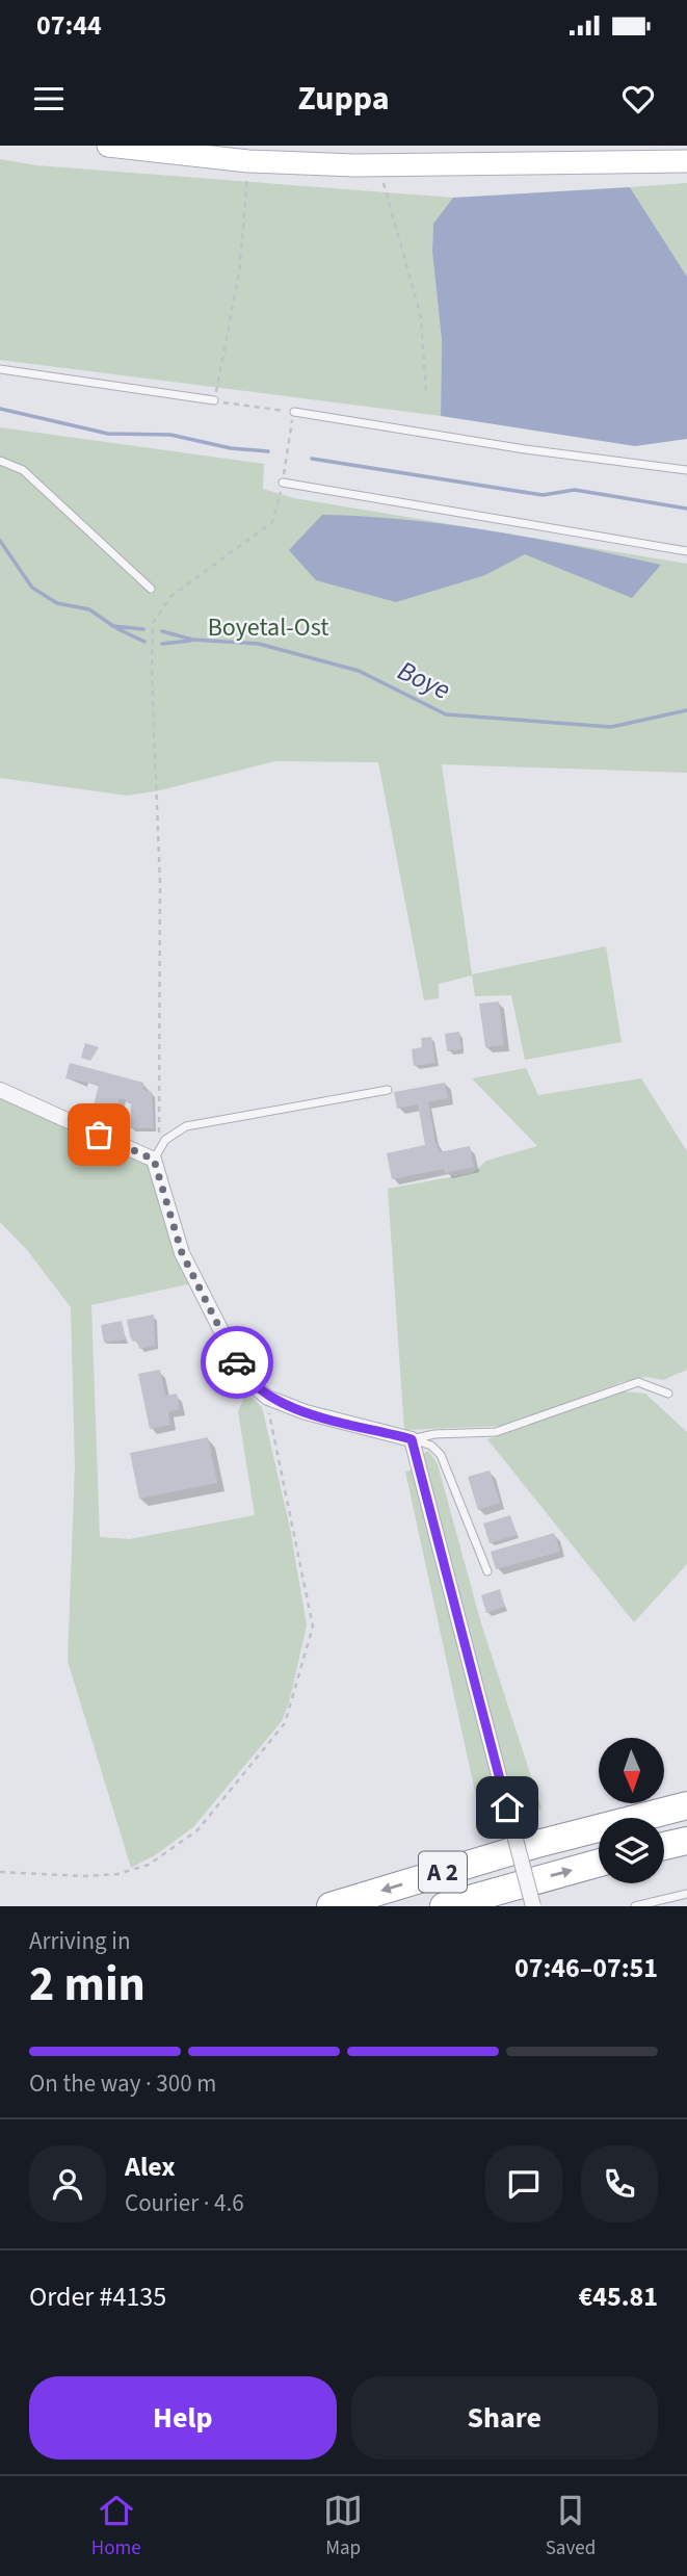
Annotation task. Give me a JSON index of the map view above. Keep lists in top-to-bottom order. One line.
{"streets":{"highway":["A 2"]},"water":["Boye"],"parks":["Boyetal-Ost"],"north":"bottom","page":{"status":"07:44","header":"Zuppa","heading":["2 min","Arriving in","07:46–07:51"],"panel":["Alex","Courier · 4.6","Order #4135","€45.81"],"bar":"On the way · 300 m","buttons":["Help","Share"],"tabs":["Home","Map","Saved"]}}
